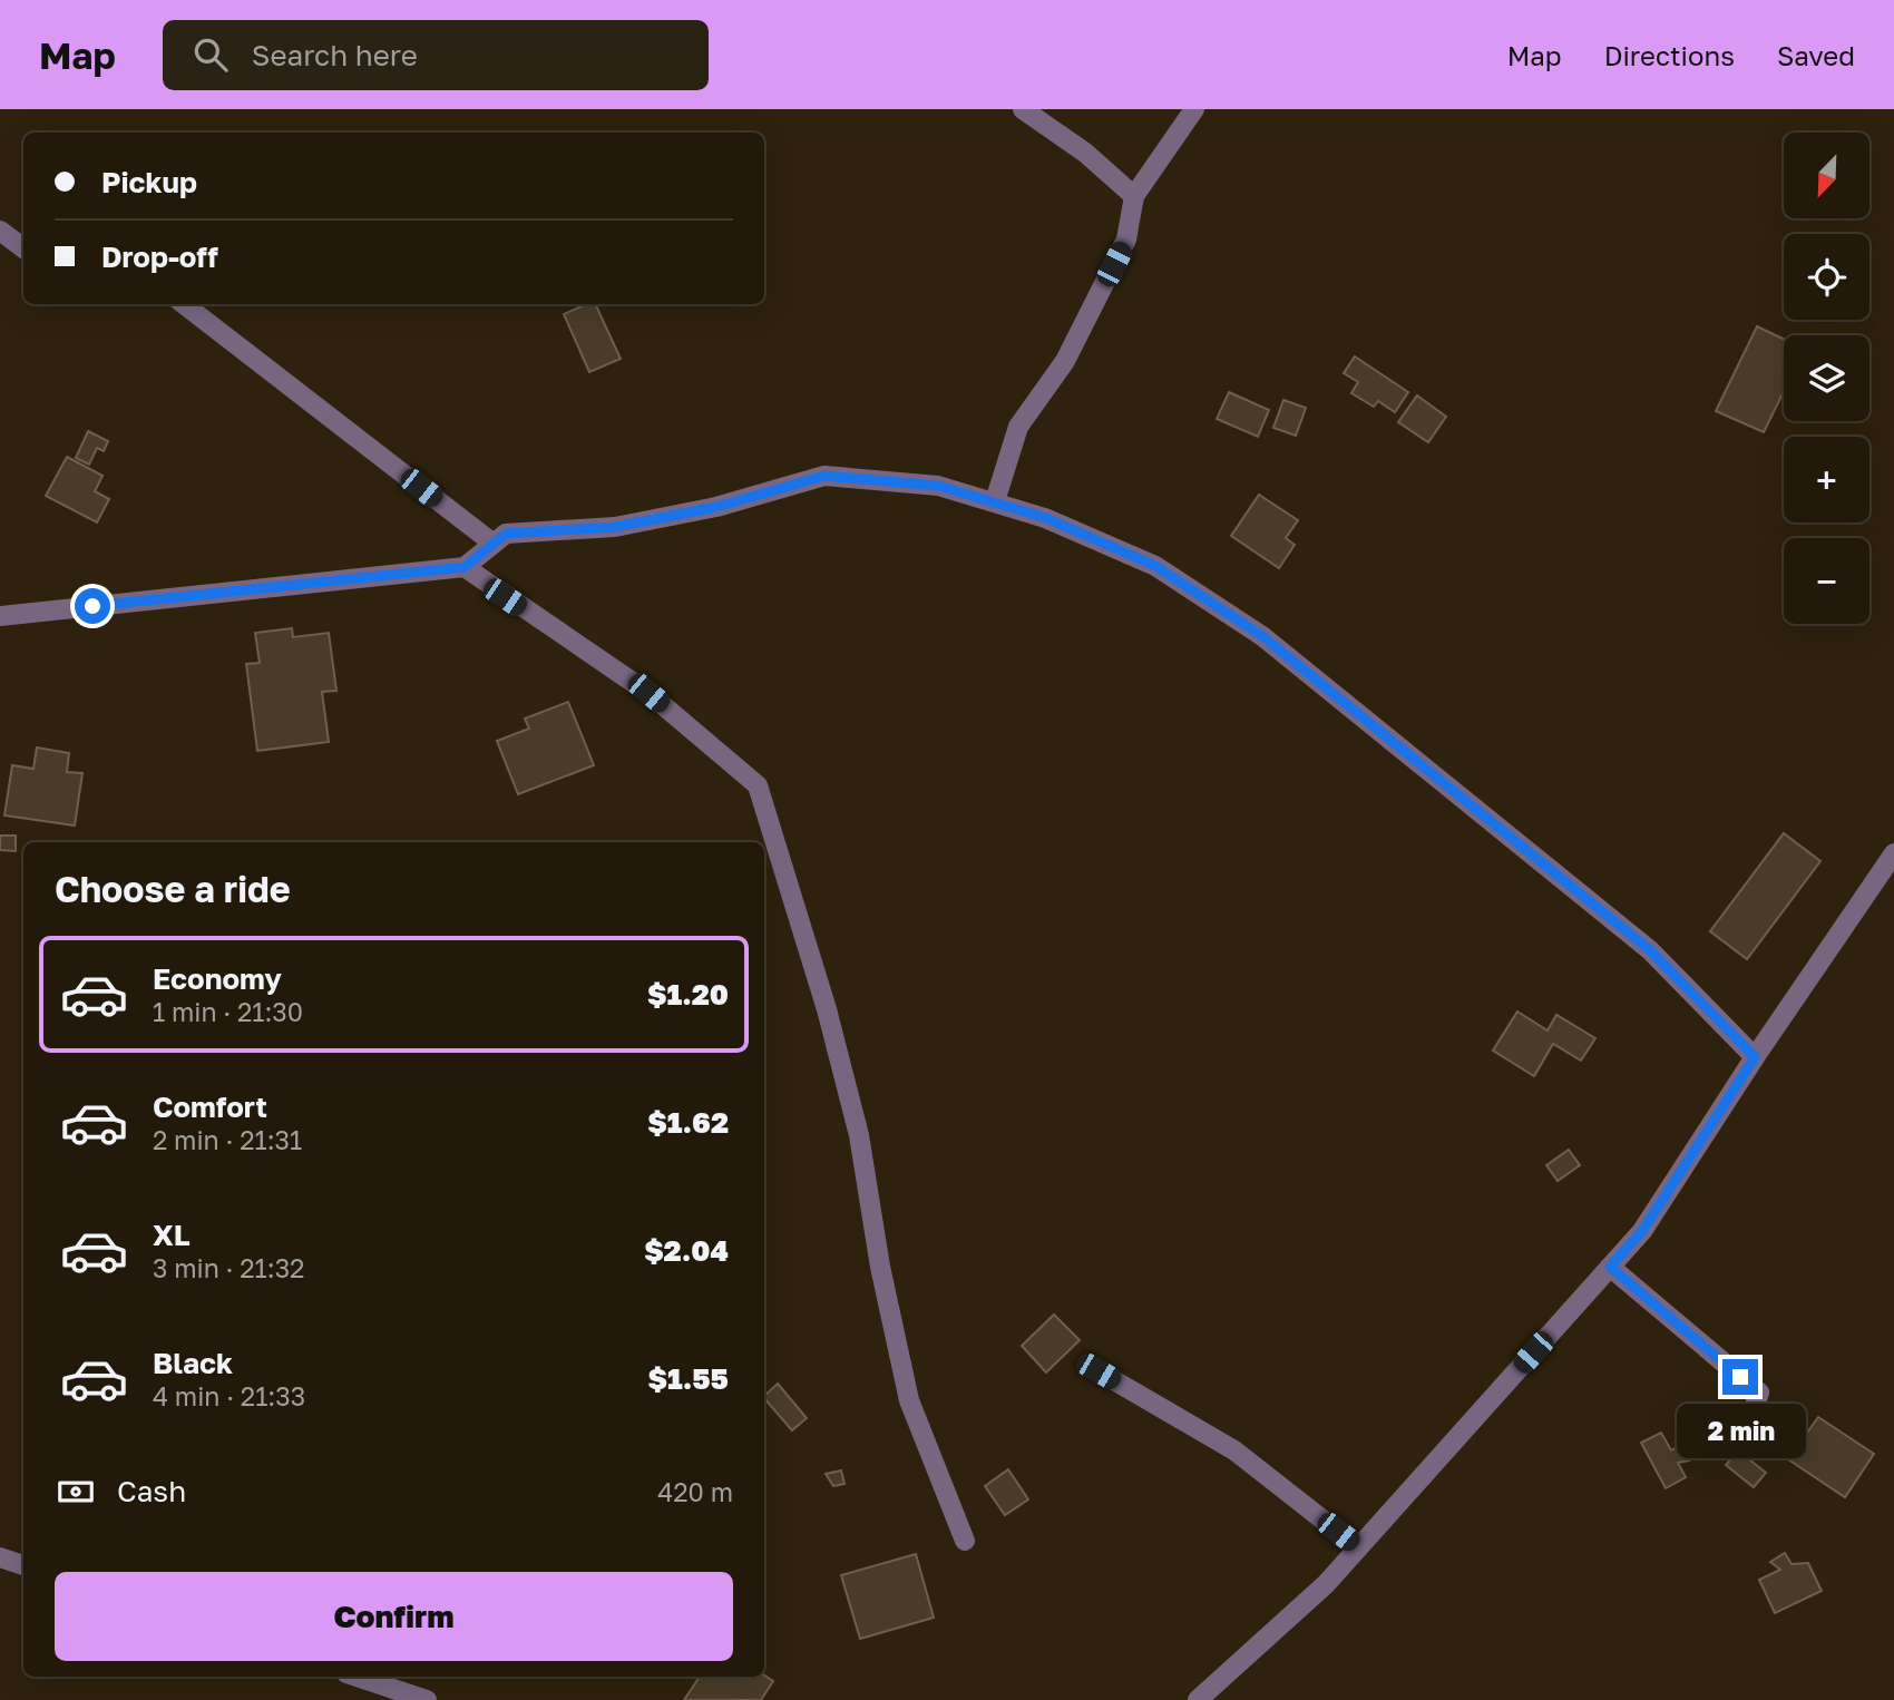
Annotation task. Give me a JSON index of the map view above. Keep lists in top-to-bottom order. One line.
{"north":"bottom left","page":{"header":"Map","search":"Search here","nav":["Map","Directions","Saved"],"map_buttons":["+","−"],"banner":["Pickup","Drop-off"],"heading":"Choose a ride","list":[{"name":"Economy","note":"1 min · 21:30","value":"$1.20"},{"name":"Comfort","note":"2 min · 21:31","value":"$1.62"},{"name":"XL","note":"3 min · 21:32","value":"$2.04"},{"name":"Black","note":"4 min · 21:33","value":"$1.55"}],"bubble":"2 min","pay":["Cash","420 m"],"buttons":"Confirm"}}
